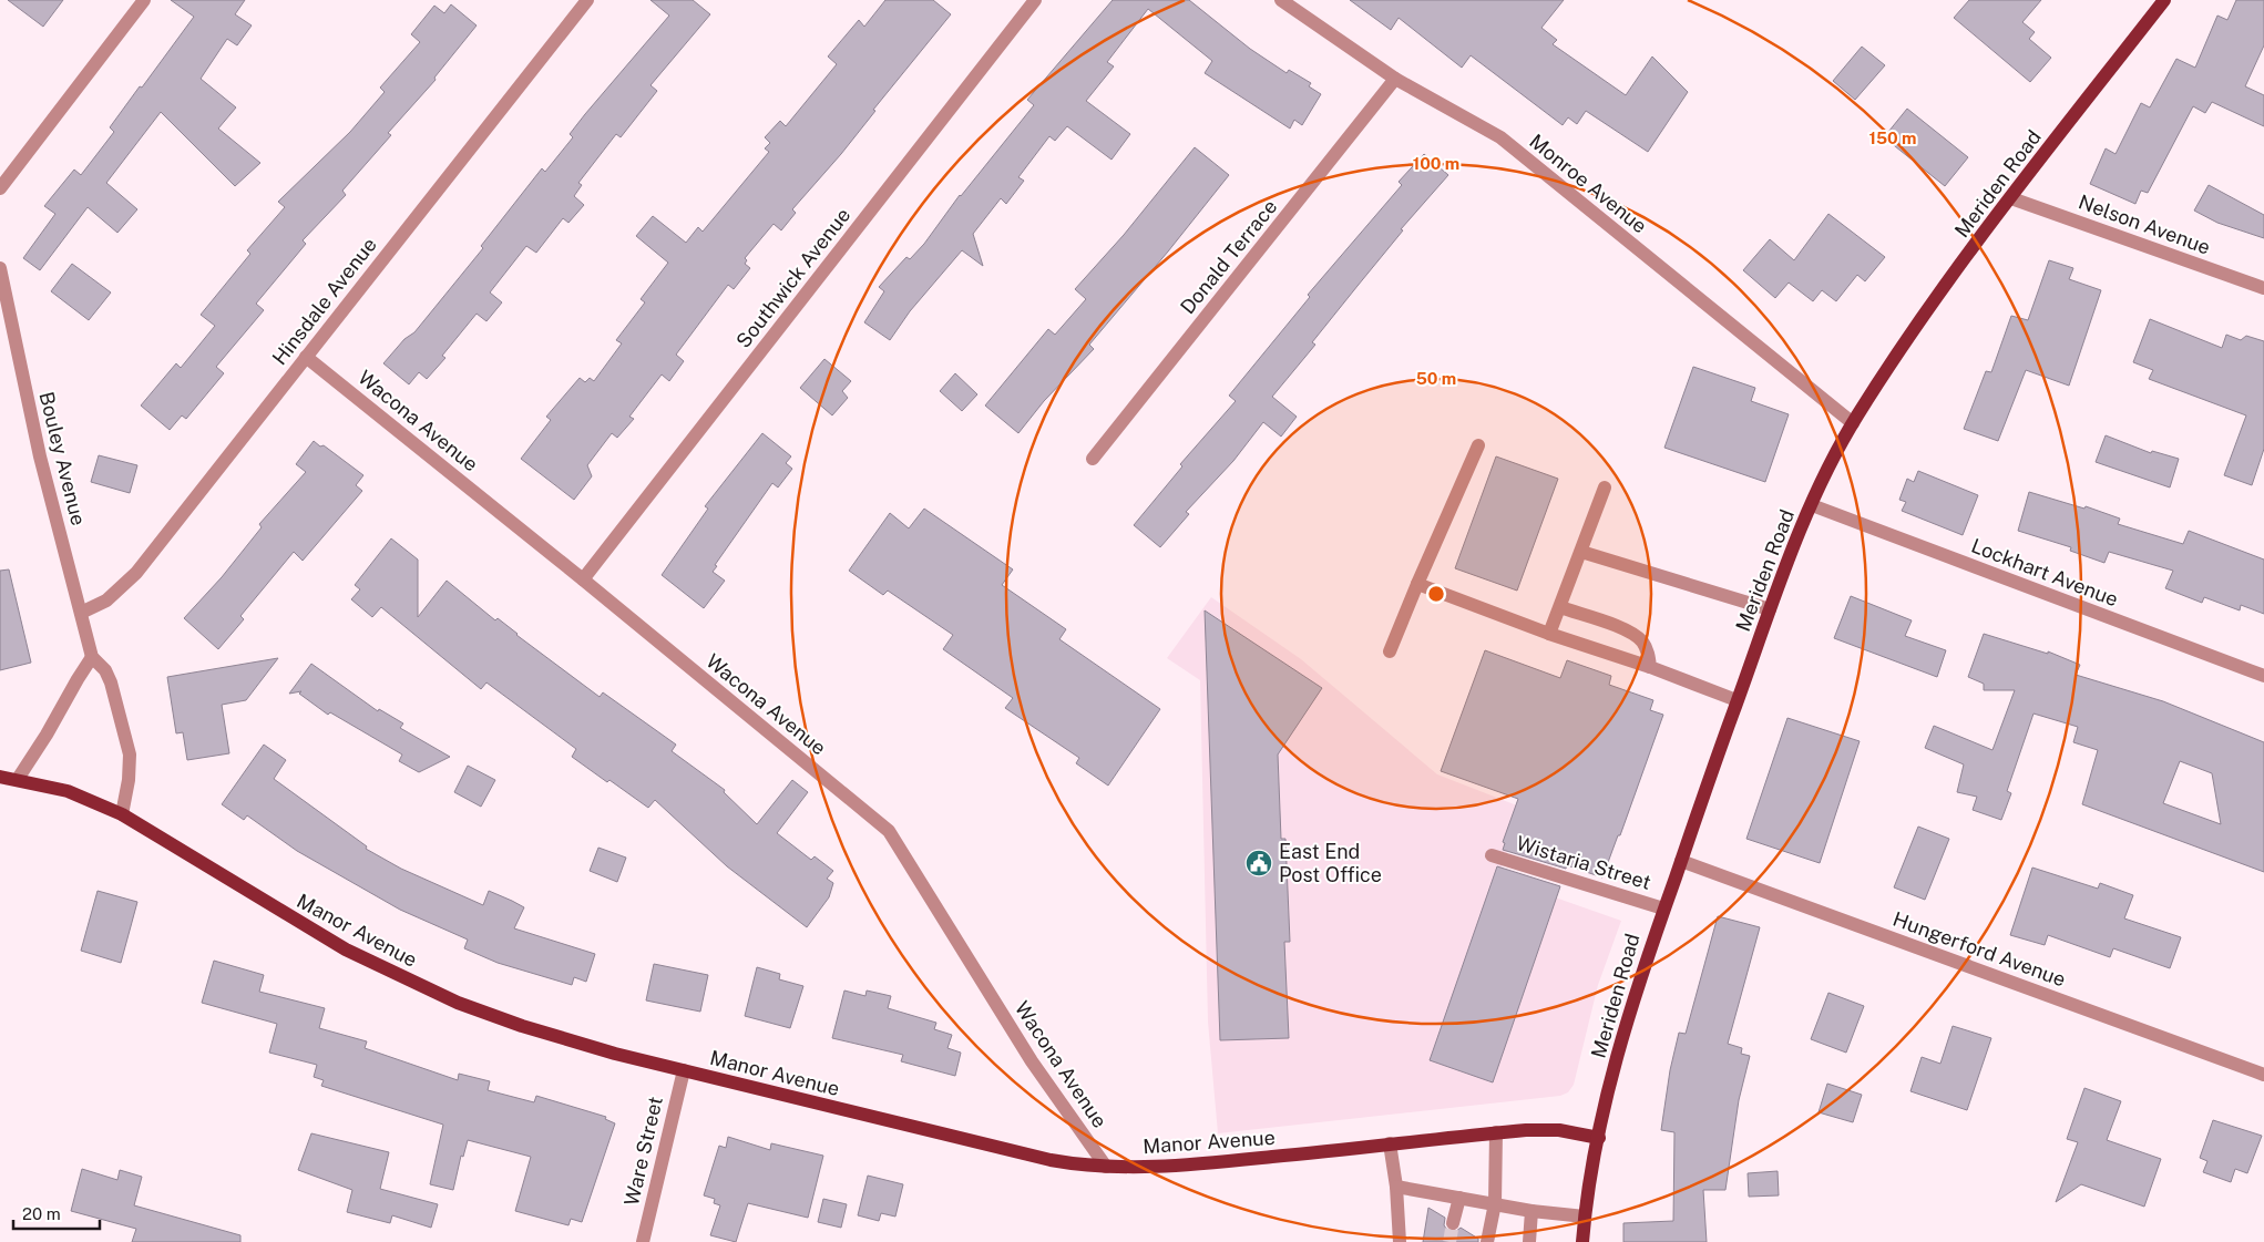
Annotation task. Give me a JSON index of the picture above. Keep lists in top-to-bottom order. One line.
{"streets":{"main road":["Meriden Road","Manor Avenue"],"street":["Monroe Avenue","Nelson Avenue","Donald Terrace","Southwick Avenue","Hinsdale Avenue","Wacona Avenue","Bouley Avenue","Lockhart Avenue","Wistaria Street","Hungerford Avenue","Ware Street"]},"crossings":[["Monroe Avenue","Meriden Road"],["Monroe Avenue","Donald Terrace"],["Meriden Road","Nelson Avenue"],["Meriden Road","Lockhart Avenue"],["Meriden Road","Wistaria Street"],["Meriden Road","Manor Avenue"],["Meriden Road","Hungerford Avenue"],["Southwick Avenue","Wacona Avenue"],["Hinsdale Avenue","Wacona Avenue"],["Hinsdale Avenue","Bouley Avenue"],["Wacona Avenue","Manor Avenue"],["Bouley Avenue","Manor Avenue"],["Manor Avenue","Ware Street"]],"places":{"public building":["East End Post Office"]},"scale_bar":"20 m","rings":["150 m","100 m","50 m"]}
